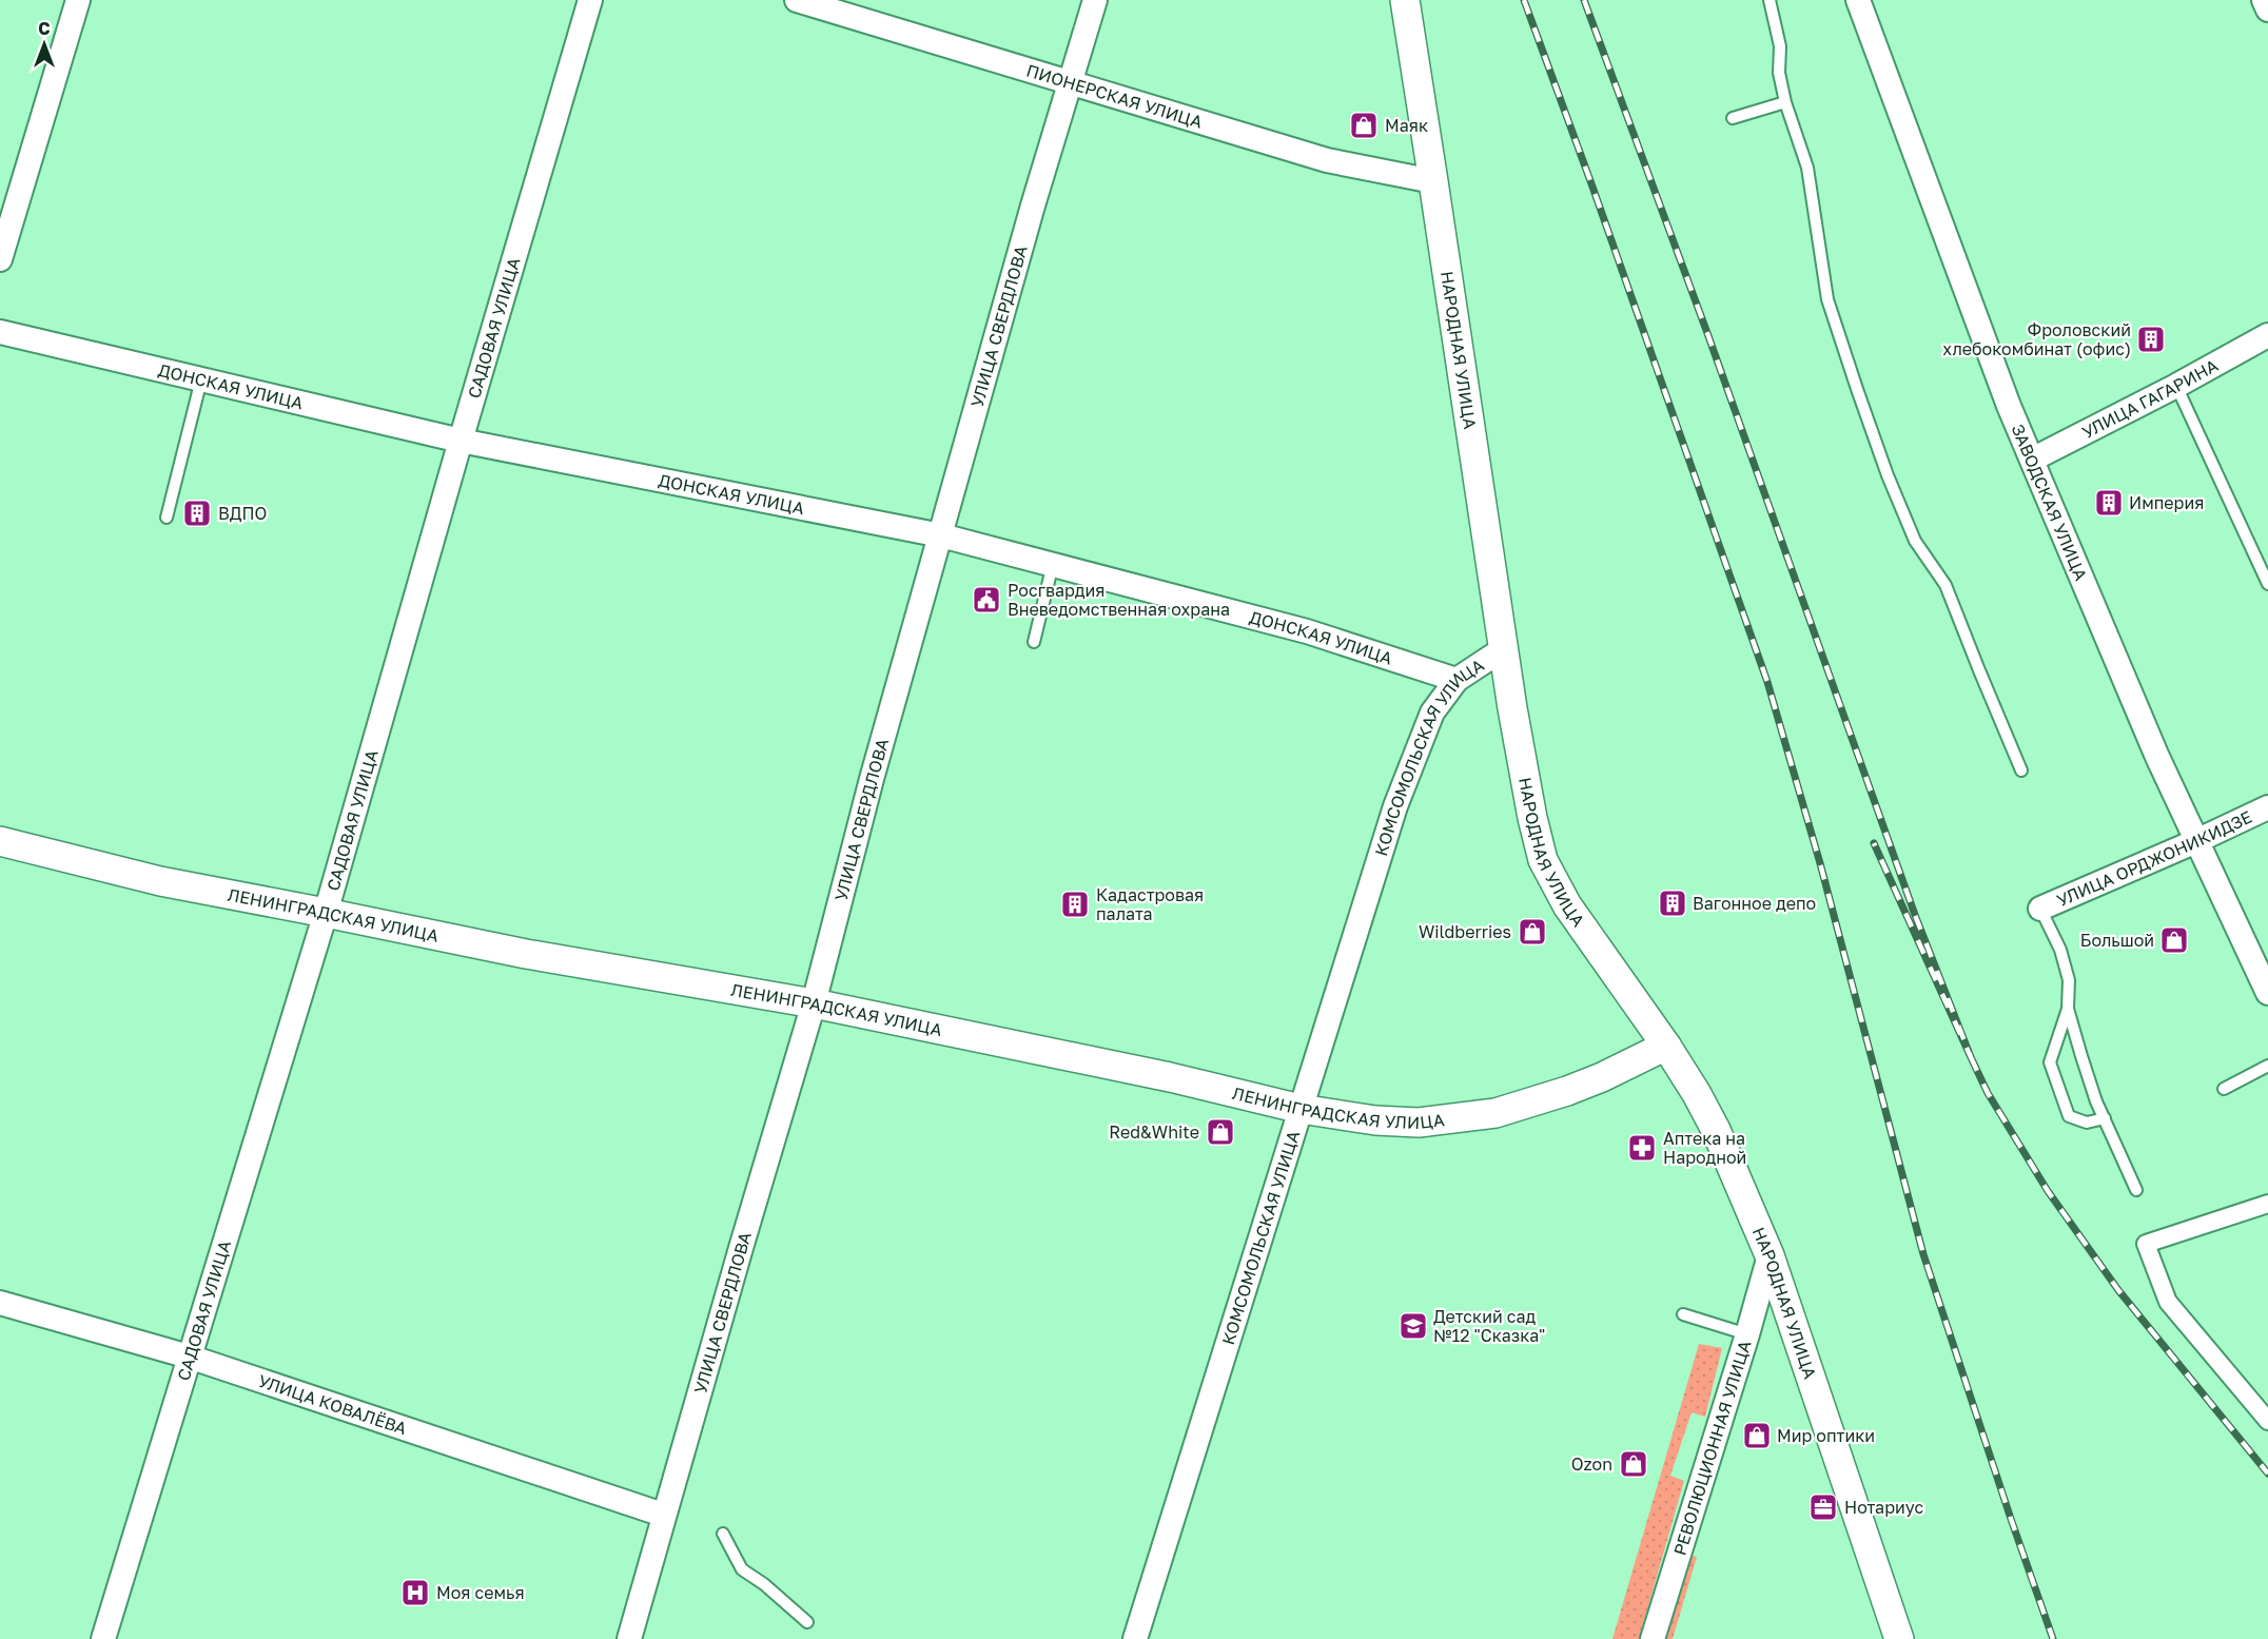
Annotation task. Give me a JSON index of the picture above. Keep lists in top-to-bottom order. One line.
{"streets":{"street":["ПИОНЕРСКАЯ УЛИЦА","УЛИЦА СВЕРДЛОВА","САДОВАЯ УЛИЦА","НАРОДНАЯ УЛИЦА","ДОНСКАЯ УЛИЦА","УЛИЦА ГАГАРИНА","ЗАВОДСКАЯ УЛИЦА","КОМСОМОЛЬСКАЯ УЛИЦА","УЛИЦА ОРДЖОНИКИДЗЕ","ЛЕНИНГРАДСКАЯ УЛИЦА","УЛИЦА КОВАЛЁВА","РЕВОЛЮЦИОННАЯ УЛИЦА"]},"crossings":[["ПИОНЕРСКАЯ УЛИЦА","УЛИЦА СВЕРДЛОВА"],["ПИОНЕРСКАЯ УЛИЦА","НАРОДНАЯ УЛИЦА"],["УЛИЦА СВЕРДЛОВА","ДОНСКАЯ УЛИЦА"],["УЛИЦА СВЕРДЛОВА","ЛЕНИНГРАДСКАЯ УЛИЦА"],["УЛИЦА СВЕРДЛОВА","УЛИЦА КОВАЛЁВА"],["САДОВАЯ УЛИЦА","ДОНСКАЯ УЛИЦА"],["САДОВАЯ УЛИЦА","ЛЕНИНГРАДСКАЯ УЛИЦА"],["САДОВАЯ УЛИЦА","УЛИЦА КОВАЛЁВА"],["НАРОДНАЯ УЛИЦА","КОМСОМОЛЬСКАЯ УЛИЦА"],["НАРОДНАЯ УЛИЦА","ЛЕНИНГРАДСКАЯ УЛИЦА"],["НАРОДНАЯ УЛИЦА","РЕВОЛЮЦИОННАЯ УЛИЦА"],["ДОНСКАЯ УЛИЦА","КОМСОМОЛЬСКАЯ УЛИЦА"],["УЛИЦА ГАГАРИНА","ЗАВОДСКАЯ УЛИЦА"],["ЗАВОДСКАЯ УЛИЦА","УЛИЦА ОРДЖОНИКИДЗЕ"],["КОМСОМОЛЬСКАЯ УЛИЦА","ЛЕНИНГРАДСКАЯ УЛИЦА"]],"places":{"shop":["Маяк","Wildberries","Большой","Red&White","Мир оптики","Ozon"],"building":["Фроловский хлебокомбинат (офис)","Империя","ВДПО","Вагонное депо","Кадастровая палата"],"public building":["Росгвардия Вневедомственная охрана"],"pharmacy":["Аптека на Народной"],"school or university":["Детский сад №12 \"Сказка\""],"office":["Нотариус"],"hospital":["Моя семья"]},"north":"top"}
